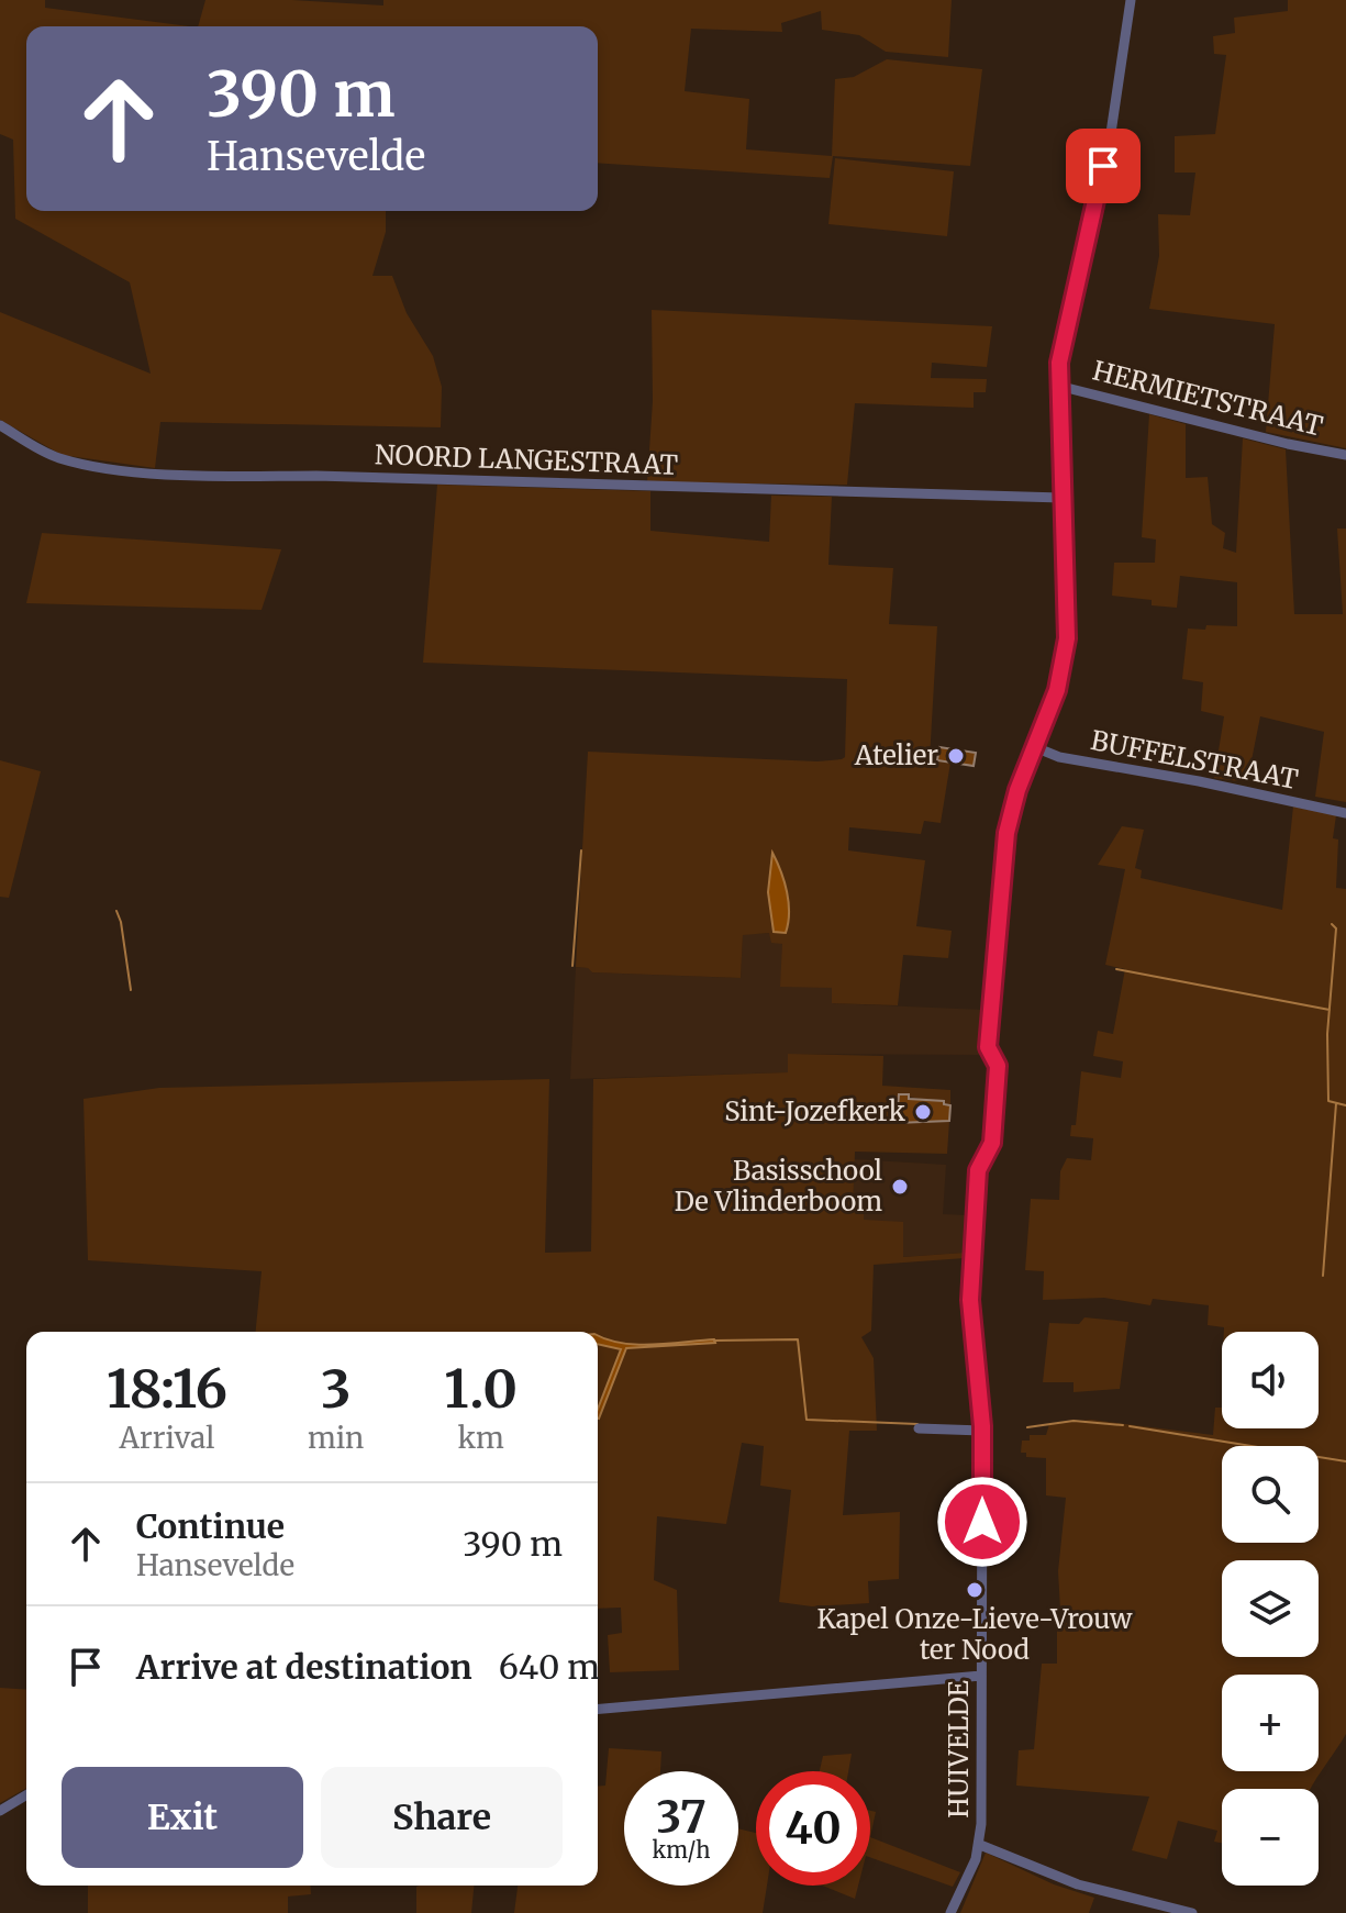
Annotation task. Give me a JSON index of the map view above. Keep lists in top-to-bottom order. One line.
{"streets":{"street":["HERMIETSTRAAT","NOORD LANGESTRAAT","BUFFELSTRAAT","HUIVELDE"]},"crossings":[["HERMIETSTRAAT","HUIVELDE"],["NOORD LANGESTRAAT","HUIVELDE"],["BUFFELSTRAAT","HUIVELDE"]],"places":["Atelier","Sint-Jozefkerk","Basisschool De Vlinderboom","Kapel Onze-Lieve-Vrouw ter Nood"],"page":{"turn":["390 m","Hansevelde"],"map_buttons":["+","−"],"eta":["18:16","Arrival","3","min","1.0","km"],"list":[{"name":"Continue","note":"Hansevelde","value":"390 m"},{"name":"Arrive at destination","value":"640 m"}],"buttons":["Exit","Share"],"speed":"37 km/h","limit":"40"}}
